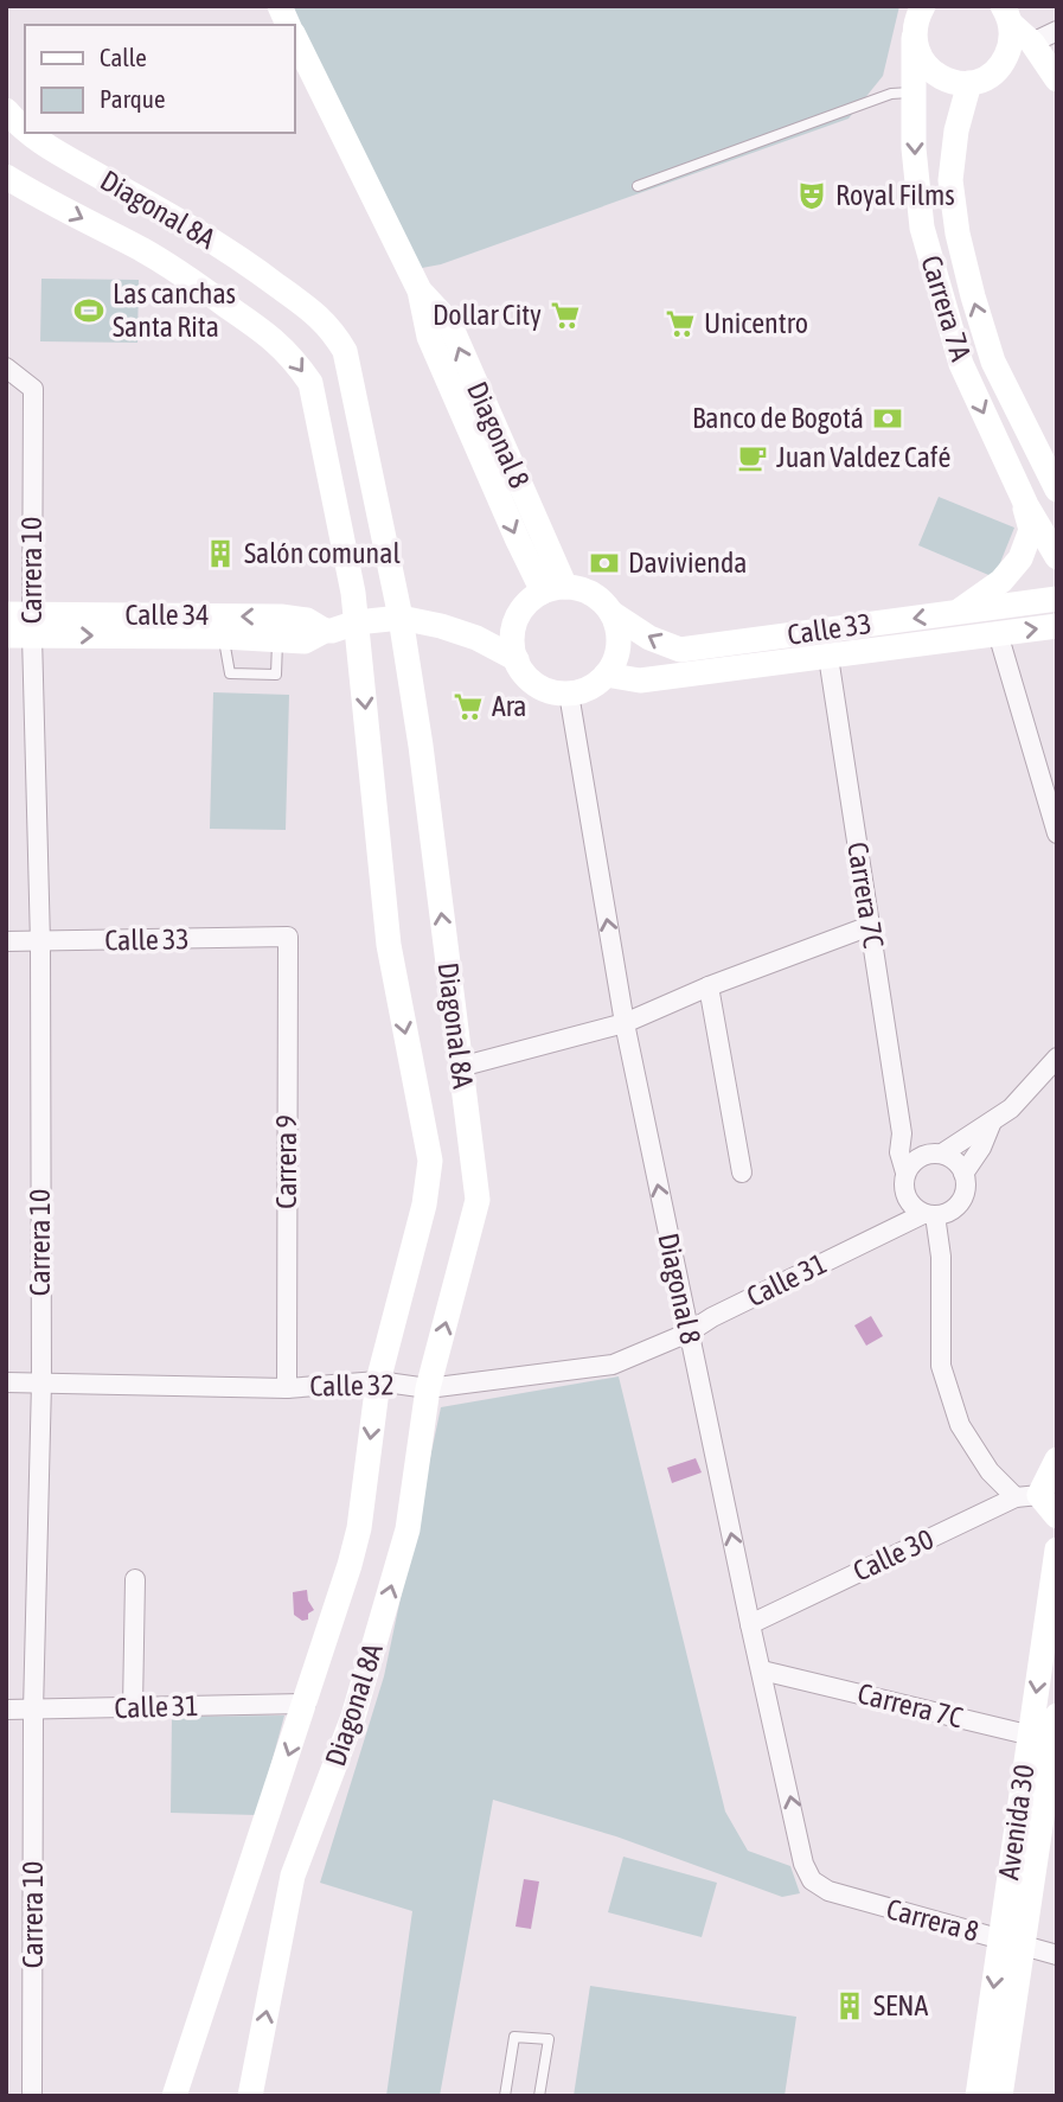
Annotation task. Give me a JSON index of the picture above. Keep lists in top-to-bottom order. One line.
{"streets":{"street":["Diagonal 8A","Carrera 7A","Diagonal 8","Carrera 10","Calle 34","Calle 33","Carrera 7C","Carrera 9","Calle 31","Calle 32","Calle 30","Avenida 30","Carrera 8"]},"crossings":[["Diagonal 8A","Calle 34"],["Diagonal 8A","Calle 31"],["Diagonal 8A","Calle 32"],["Diagonal 8","Calle 34"],["Diagonal 8","Calle 33"],["Diagonal 8","Carrera 7C"],["Diagonal 8","Calle 31"],["Diagonal 8","Calle 32"],["Diagonal 8","Calle 30"],["Diagonal 8","Carrera 8"],["Carrera 10","Calle 34"],["Carrera 10","Calle 33"],["Carrera 10","Calle 31"],["Carrera 10","Calle 32"],["Calle 34","Calle 33"],["Calle 33","Carrera 7C"],["Calle 33","Carrera 9"],["Carrera 7C","Calle 31"],["Carrera 7C","Avenida 30"],["Carrera 9","Calle 32"],["Calle 31","Calle 32"],["Avenida 30","Carrera 8"]],"one_way":["Diagonal 8"],"places":{"theatre":["Royal Films"],"sports":["Las canchas Santa Rita"],"supermarket":["Dollar City","Unicentro","Ara"],"bank":["Banco de Bogotá","Davivienda"],"cafe":["Juan Valdez Café"],"building":["Salón comunal","SENA"]},"legend":["Calle","Parque"]}
